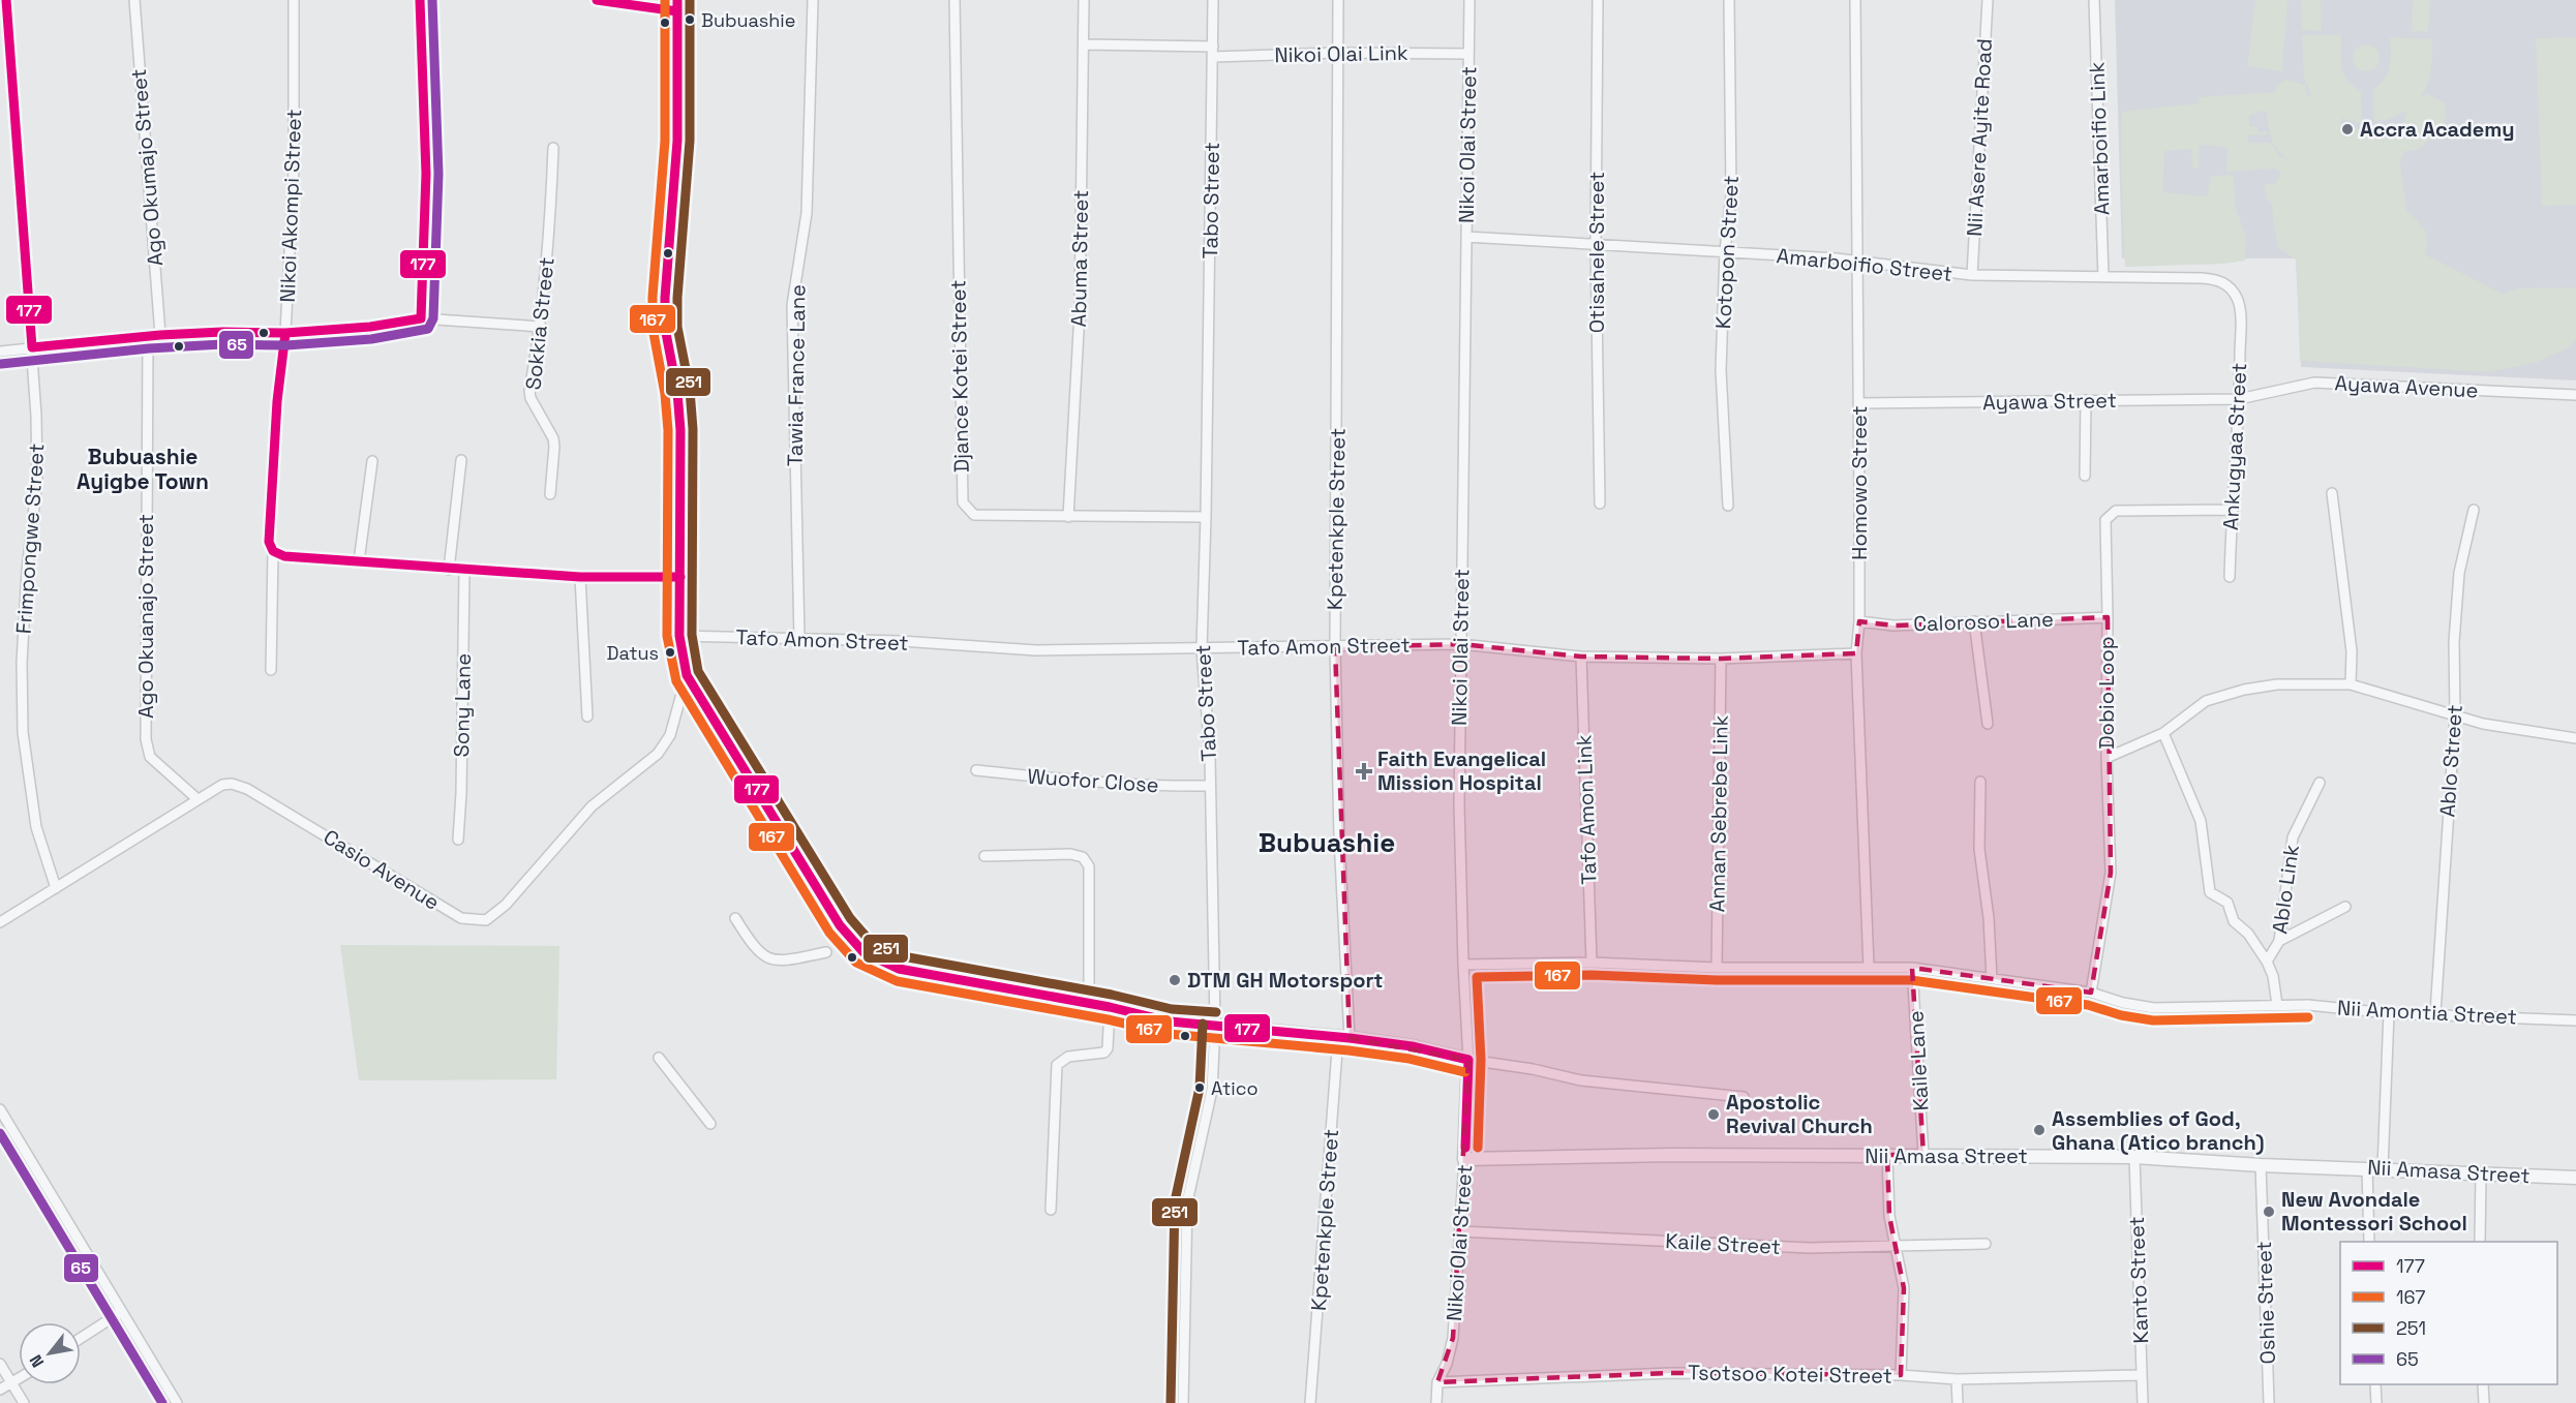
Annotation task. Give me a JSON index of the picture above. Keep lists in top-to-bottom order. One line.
{"streets":{"street":["Nikoi Olai Link","Nii Asere Ayite Road","Amarboifio Link","Nikoi Olai Street","Ago Okumajo Street","Tabo Street","Nikoi Akompi Street","Otisahele Street","Kotopon Street","Abuma Street","Amarboifio Street","Sokkia Street","Tawia France Lane","Djance Kotei Street","Ayawa Avenue","Ayawa Street","Ankugyaa Street","Homowo Street","Kpetenkple Street","Frimpongwe Street","Ago Okuanajo Street","Caloroso Lane","Tafo Amon Street","Dobio Loop","Sony Lane","Ablo Street","Wuofor Close","Tafo Amon Link","Annan Sebrebe Link","Casio Avenue","Ablo Link","Nii Amontia Street","Kaile Lane","Nii Amasa Street","Kaile Street","Kanto Street","Oshie Street","Tsotsoo Kotei Street"]},"crossings":[["Nikoi Olai Link","Nikoi Olai Street"],["Nikoi Olai Link","Tabo Street"],["Nikoi Olai Link","Abuma Street"],["Nikoi Olai Link","Kpetenkple Street"],["Nii Asere Ayite Road","Amarboifio Street"],["Amarboifio Link","Amarboifio Street"],["Nikoi Olai Street","Amarboifio Street"],["Nikoi Olai Street","Tafo Amon Street"],["Nikoi Olai Street","Nii Amontia Street"],["Nikoi Olai Street","Nii Amasa Street"],["Nikoi Olai Street","Kaile Street"],["Nikoi Olai Street","Tsotsoo Kotei Street"],["Tabo Street","Djance Kotei Street"],["Tabo Street","Tafo Amon Street"],["Tabo Street","Wuofor Close"],["Otisahele Street","Amarboifio Street"],["Kotopon Street","Amarboifio Street"],["Abuma Street","Djance Kotei Street"],["Amarboifio Street","Ankugyaa Street"],["Amarboifio Street","Homowo Street"],["Tawia France Lane","Tafo Amon Street"],["Ayawa Avenue","Ayawa Street"],["Ayawa Avenue","Ankugyaa Street"],["Ayawa Street","Ankugyaa Street"],["Ayawa Street","Homowo Street"],["Ankugyaa Street","Dobio Loop"],["Homowo Street","Caloroso Lane"],["Homowo Street","Tafo Amon Street"],["Homowo Street","Nii Amontia Street"],["Kpetenkple Street","Tafo Amon Street"],["Frimpongwe Street","Casio Avenue"],["Ago Okuanajo Street","Casio Avenue"],["Caloroso Lane","Dobio Loop"],["Tafo Amon Street","Tafo Amon Link"],["Tafo Amon Street","Annan Sebrebe Link"],["Dobio Loop","Nii Amontia Street"],["Ablo Street","Nii Amontia Street"],["Tafo Amon Link","Nii Amontia Street"],["Annan Sebrebe Link","Nii Amontia Street"],["Nii Amontia Street","Kaile Lane"],["Kaile Lane","Nii Amasa Street"],["Nii Amasa Street","Kanto Street"],["Nii Amasa Street","Oshie Street"],["Kanto Street","Tsotsoo Kotei Street"]],"districts":["Bubuashie Ayigbe Town","Bubuashie"],"places":{"other":["Bubuashie","Accra Academy","Datus","DTM GH Motorsport","Atico","Apostolic Revival Church","Assemblies of God, Ghana (Atico branch)","New Avondale Montessori School"],"health":["Faith Evangelical Mission Hospital"]},"lines":["transit line 177","transit line 167","transit line 251","transit line 65"],"legend":["177","167","251","65"],"north":"bottom left"}
